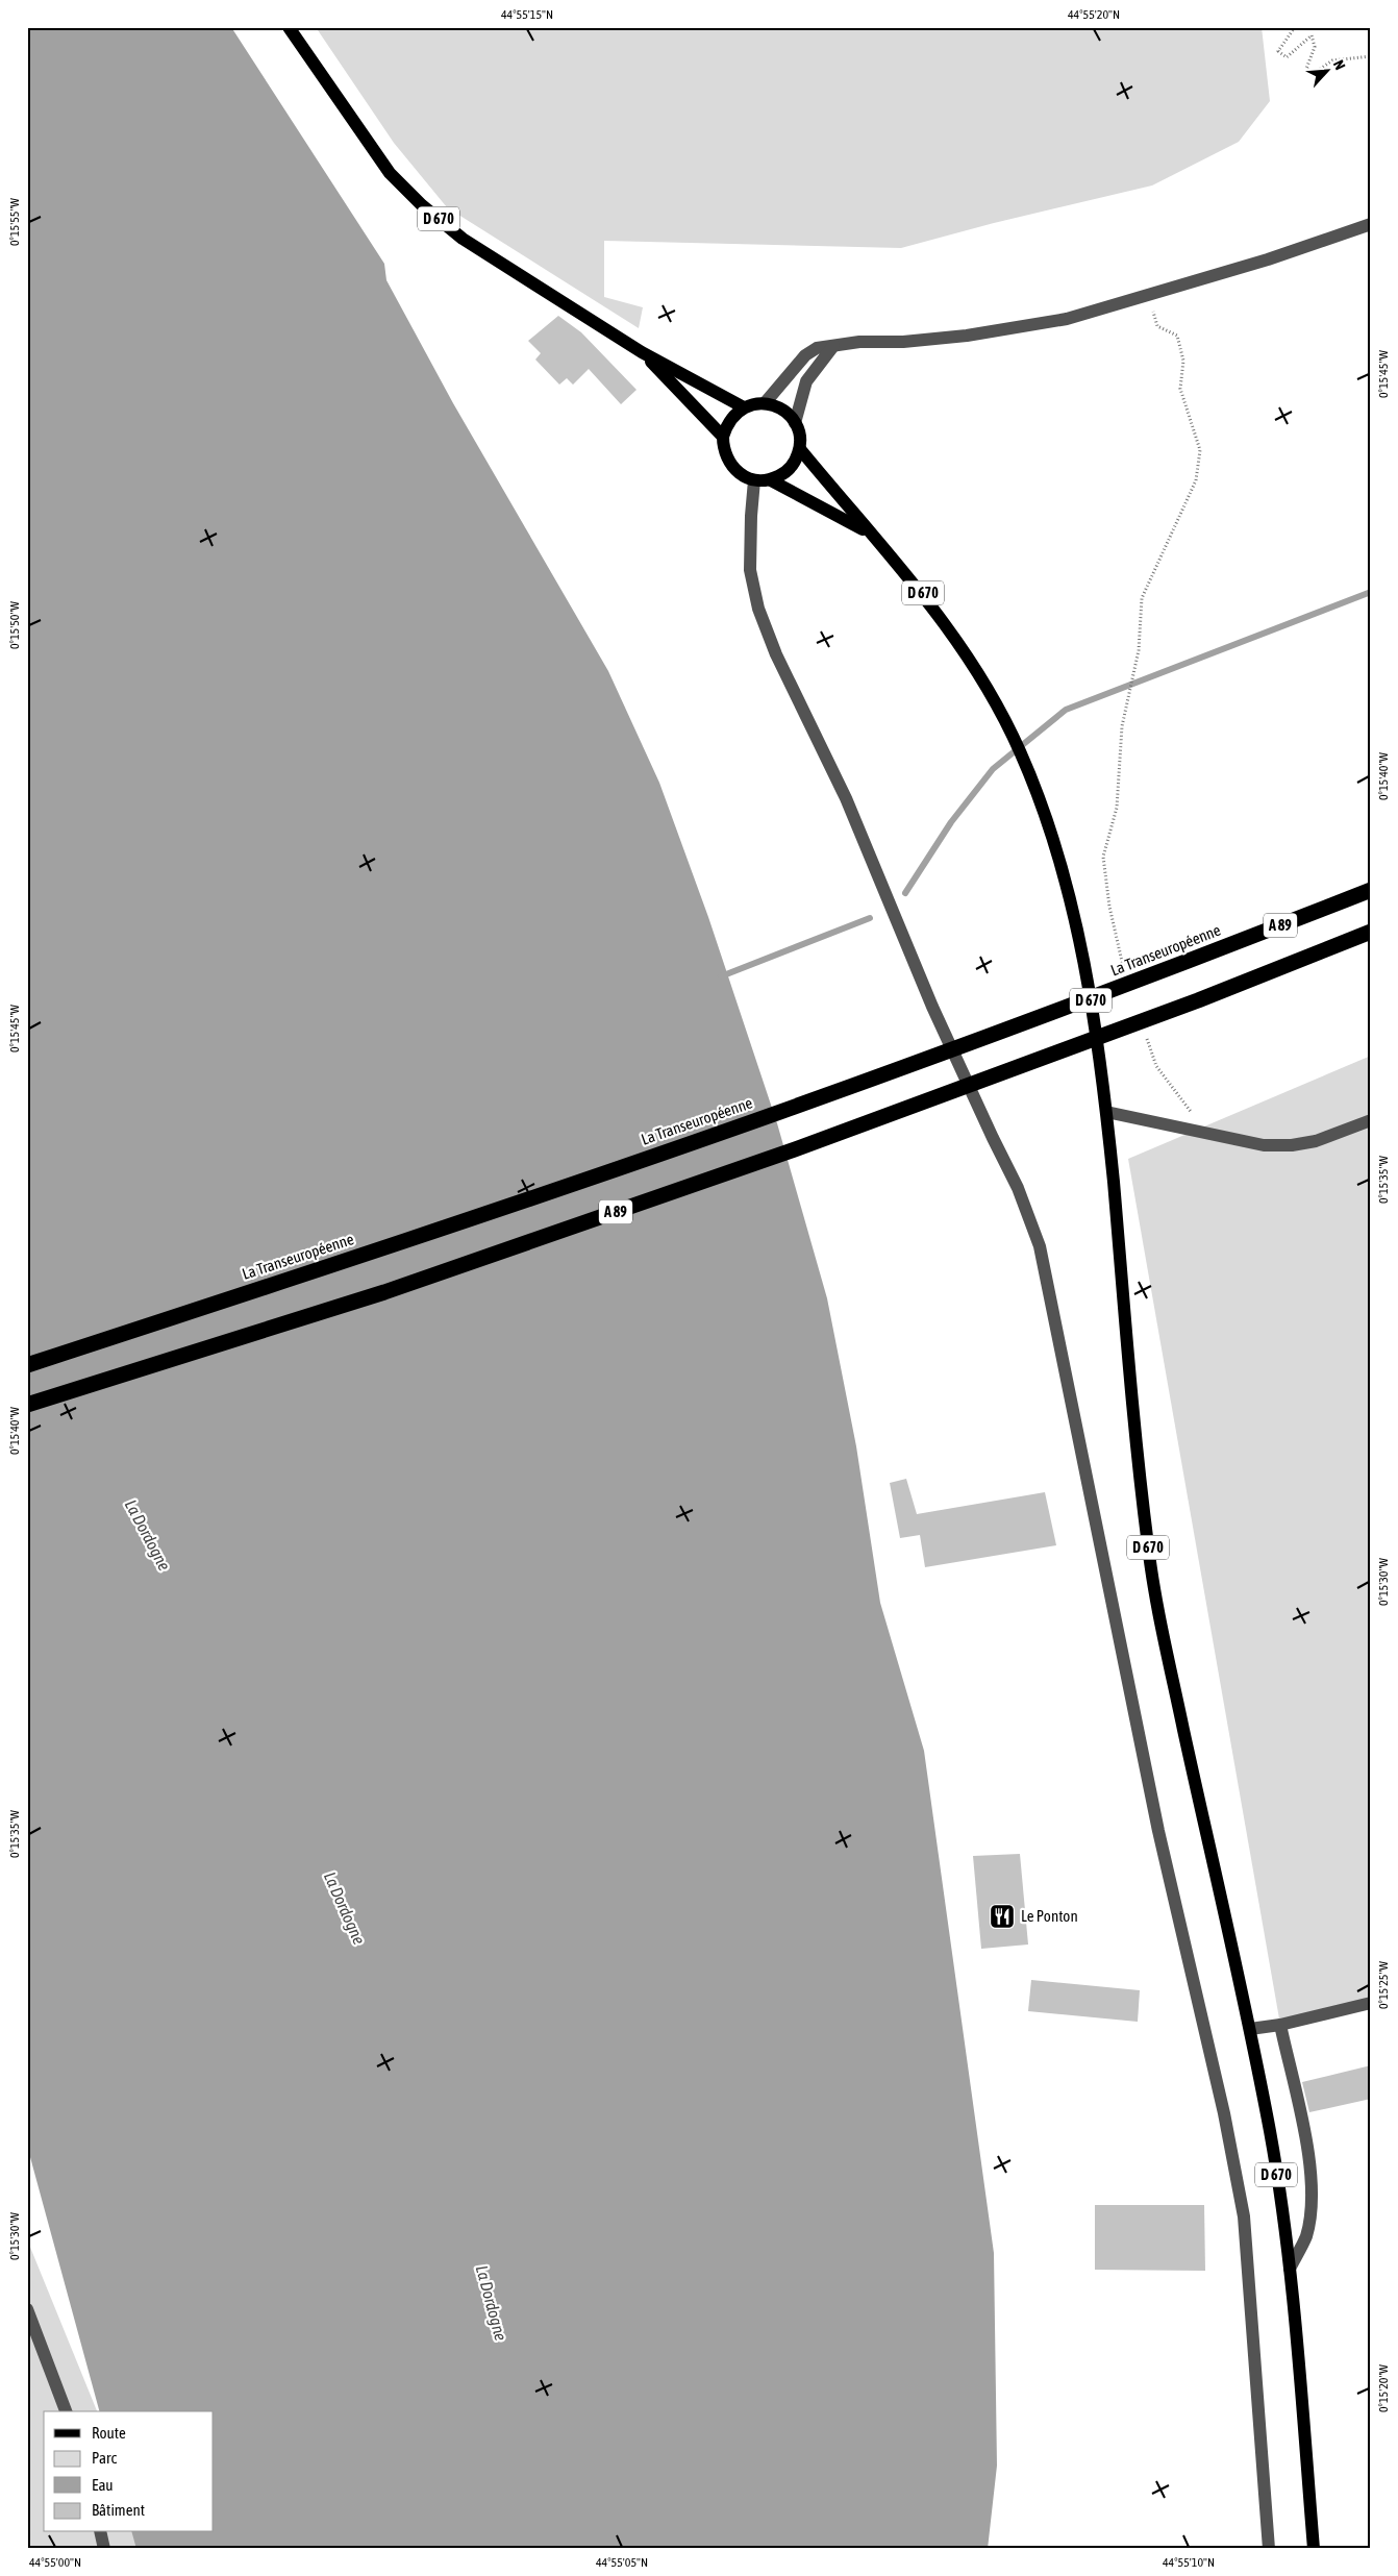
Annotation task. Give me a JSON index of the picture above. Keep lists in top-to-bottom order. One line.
{"streets":{"highway":["A 89","La Transeuropéenne"],"main road":["D 670"]},"water":["La Dordogne"],"places":{"restaurant":["Le Ponton"]},"legend":["Route","Parc","Eau","Bâtiment"],"north":"top right","coordinates":["44°55'15\"N","44°55'20\"N","0°15'55\"W","0°15'45\"W","0°15'50\"W","0°15'40\"W","0°15'35\"W","0°15'30\"W","0°15'25\"W","0°15'20\"W","44°55'00\"N","44°55'05\"N","44°55'10\"N"]}
